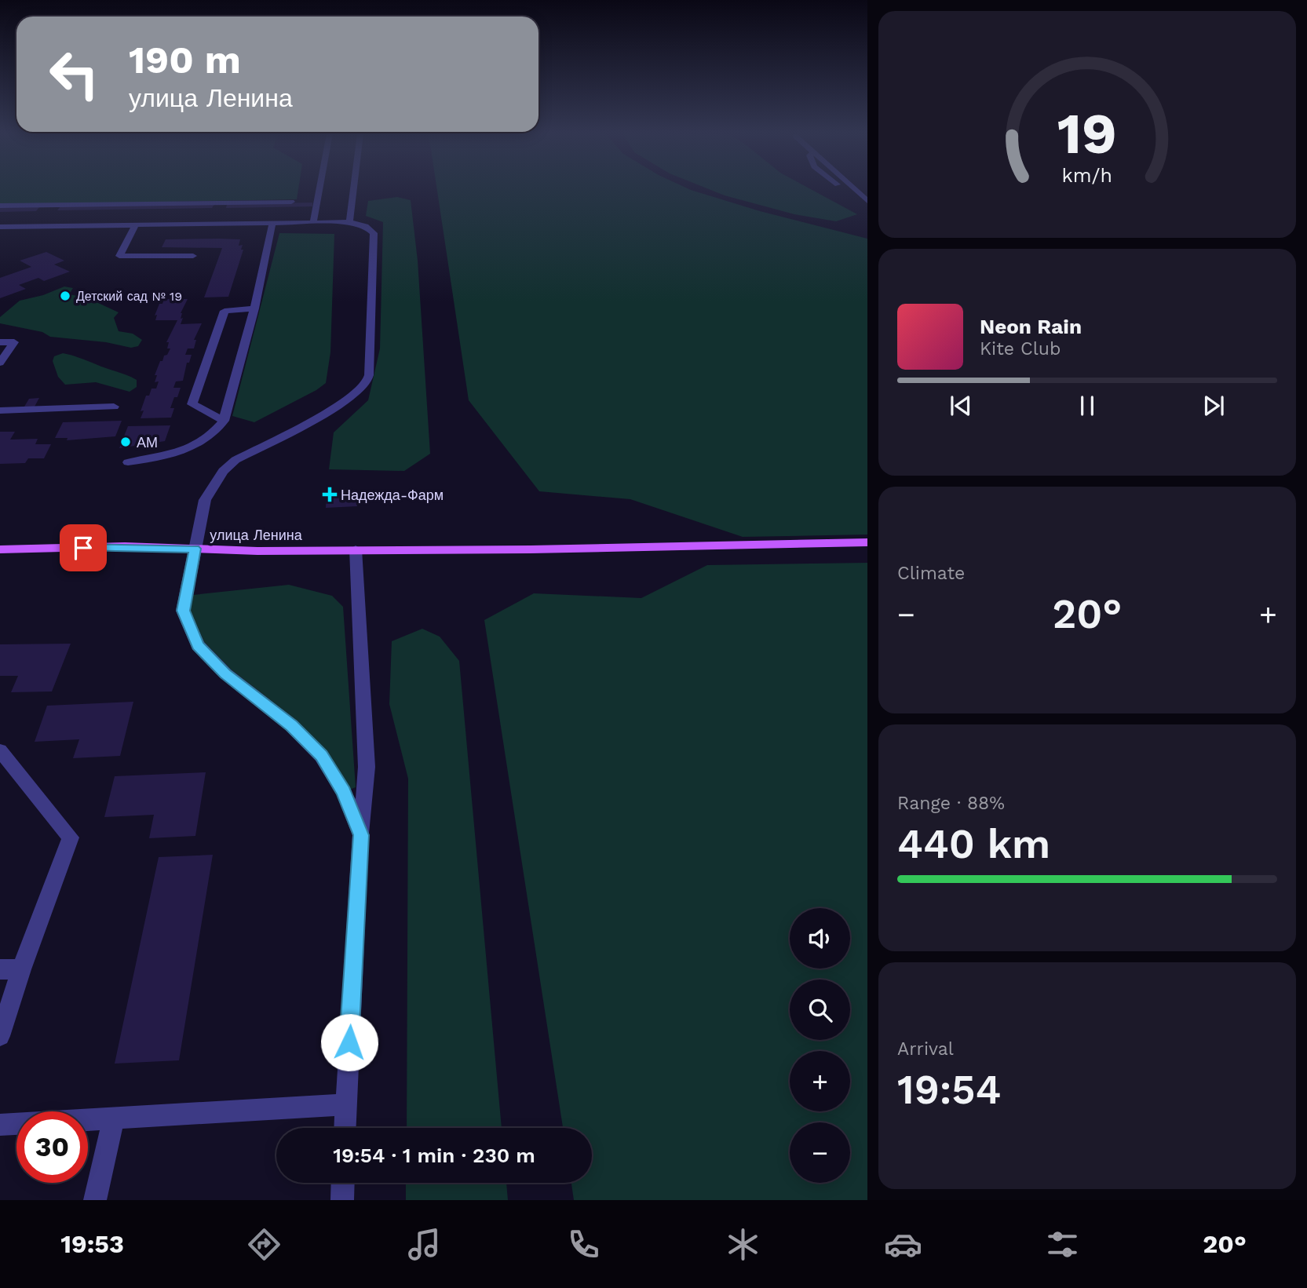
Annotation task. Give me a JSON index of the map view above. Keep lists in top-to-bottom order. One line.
{"streets":{"main road":["улица Ленина"]},"places":{"other":["Детский сад № 19","АМ"],"health":["Надежда-Фарм"]},"page":{"turn":["190 m","улица Ленина"],"song":["Neon Rain","Kite Club"],"tile":["Climate",["Range · 88%","440 km"],["Arrival","19:54"]],"heat":["−","20°","+"],"map_buttons":["+","−"],"limit":"30","trip":"19:54 · 1 min · 230 m","tabs":["19:53","20°"],"gauge":["19","km/h"]}}
